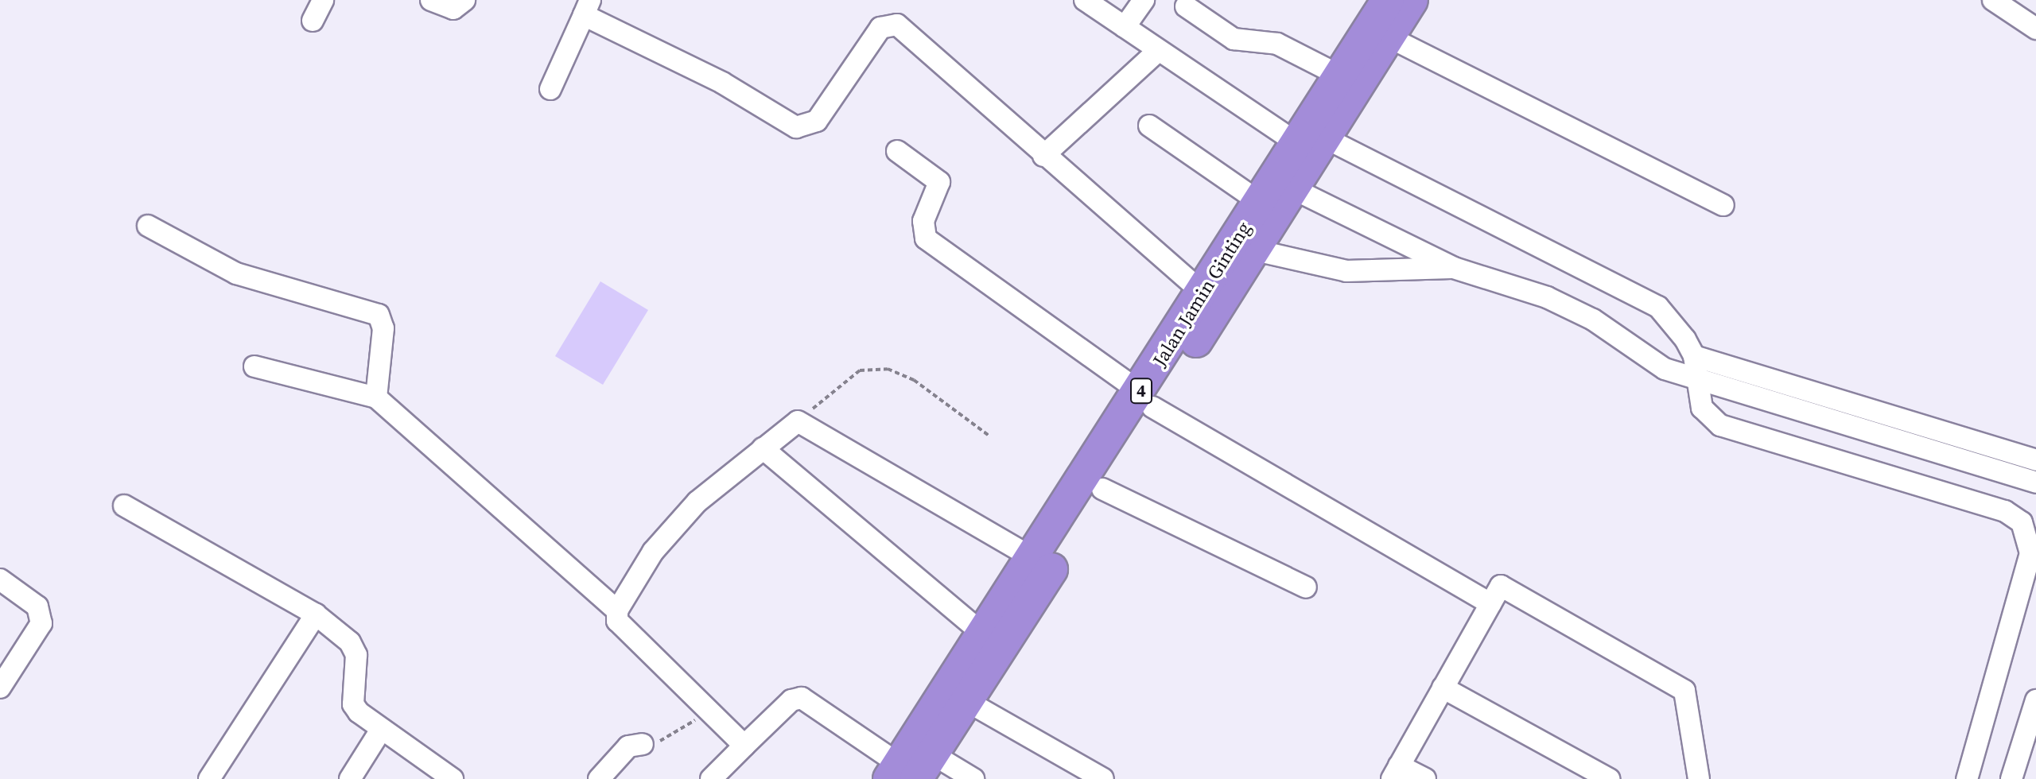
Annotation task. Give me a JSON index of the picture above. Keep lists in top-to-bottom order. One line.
{"streets":{"highway":["Jalan Jamin Ginting","4"]}}
